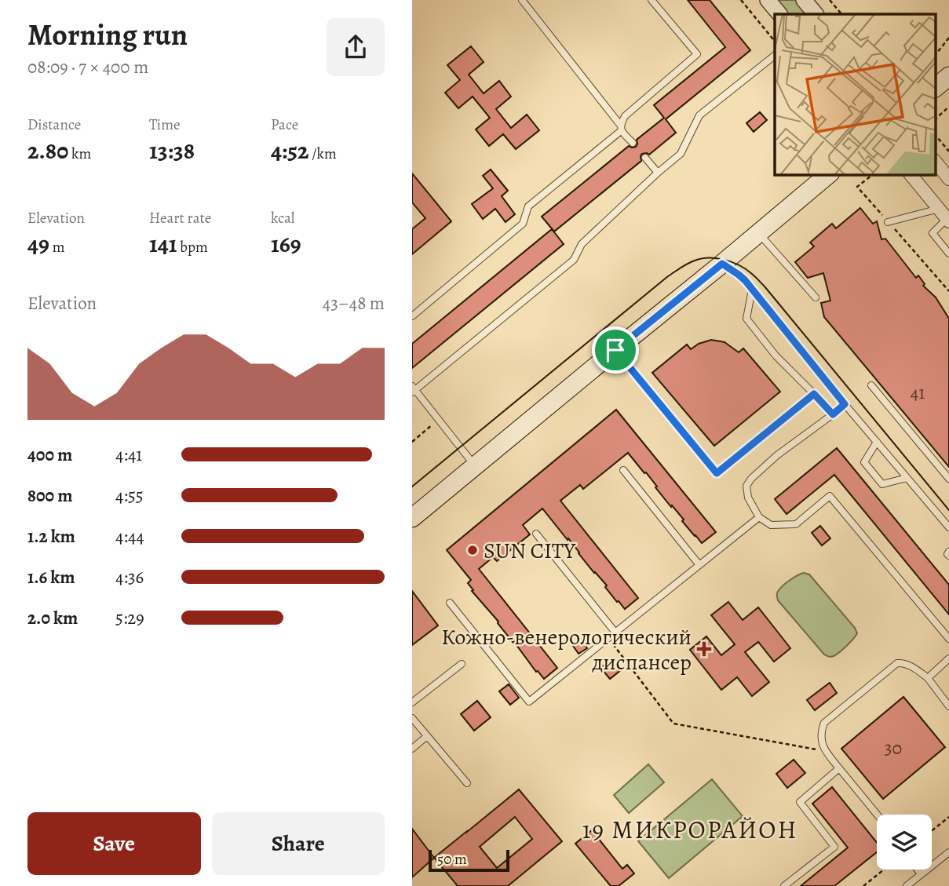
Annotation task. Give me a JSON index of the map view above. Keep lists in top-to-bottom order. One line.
{"districts":["19 МИКРОРАЙОН"],"places":{"other":["SUN CITY"],"health":["Кожно-венерологический диспансер"]},"house_numbers":["41","30"],"scale_bar":"50 m","page":{"heading":["Morning run","08:09 · 7 × 400 m"],"stats":[["Distance","2.80 km"],["Time","13:38"],["Pace","4:52 /km"],["Elevation","49 m"],["Heart rate","141 bpm"],["kcal","169"]],"chart":["Elevation","43–48 m"],"list":[{"name":"400 m","note":"4:41"},{"name":"800 m","note":"4:55"},{"name":"1.2 km","note":"4:44"},{"name":"1.6 km","note":"4:36"},{"name":"2.0 km","note":"5:29"}],"buttons":["Save","Share"],"scale":"50 m"}}
